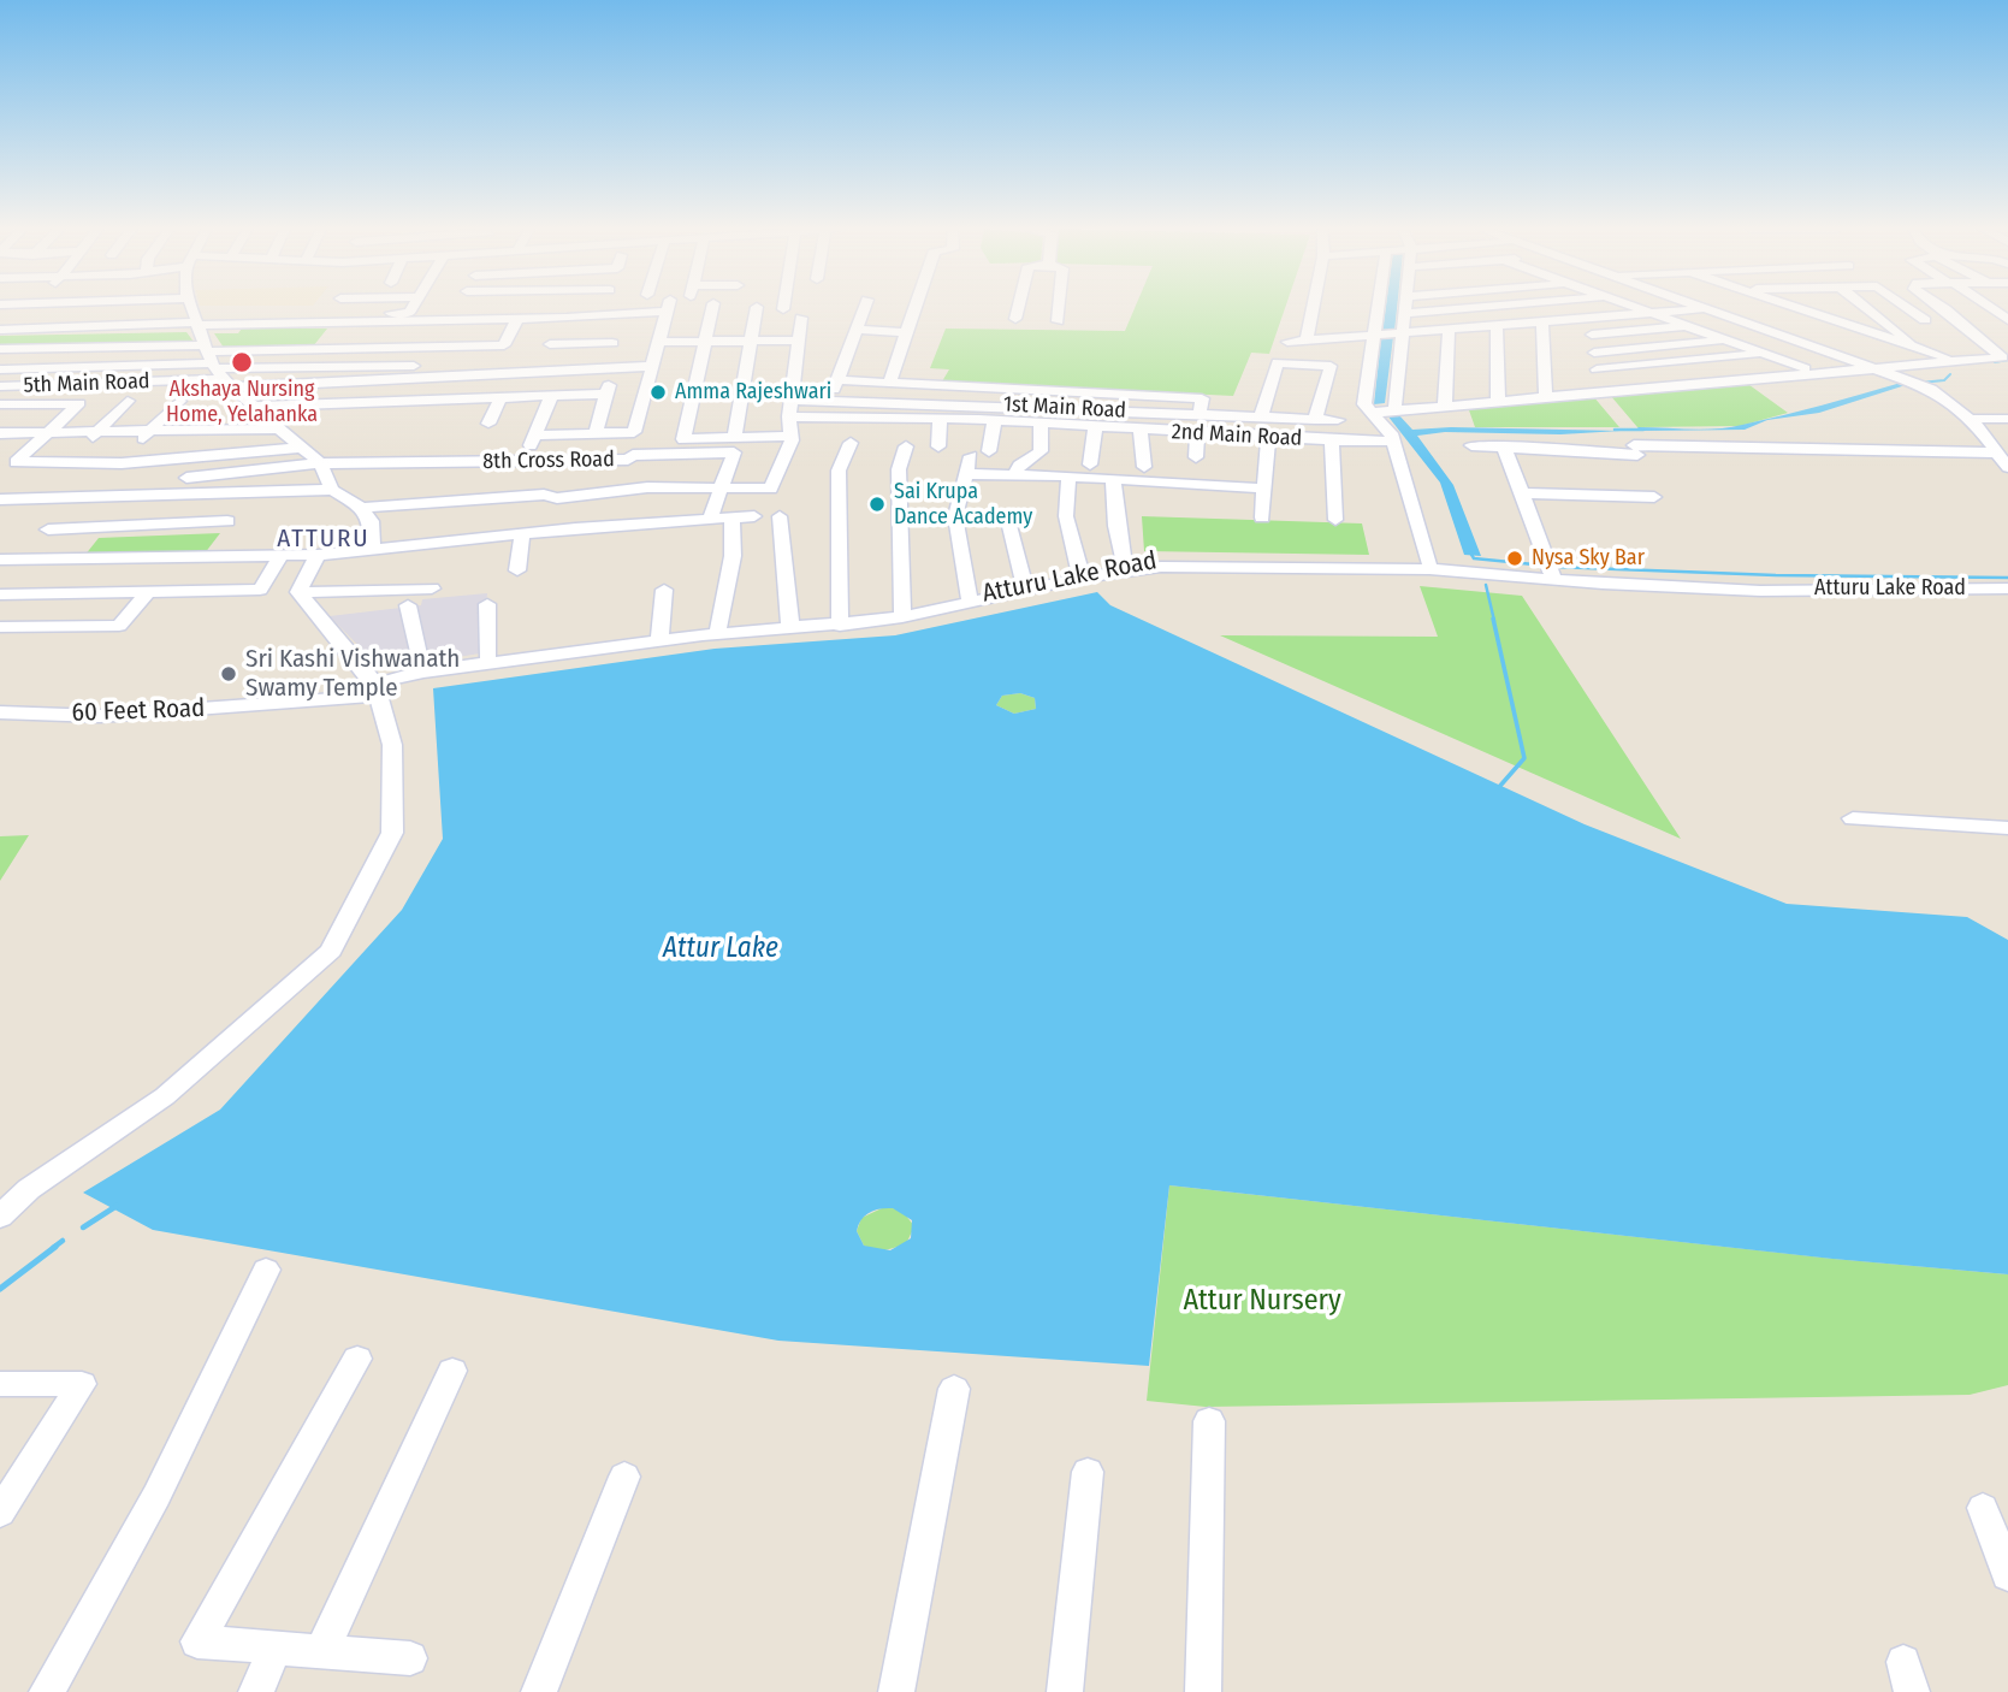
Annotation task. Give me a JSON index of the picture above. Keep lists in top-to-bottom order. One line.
{"streets":{"street":["5th Main Road","1st Main Road","2nd Main Road","8th Cross Road","Atturu Lake Road","60 Feet Road"]},"crossings":[["Atturu Lake Road","60 Feet Road"]],"districts":["ATTURU"],"water":["Attur Lake"],"parks":["Attur Nursery"],"places":["Akshaya Nursing Home, Yelahanka","Amma Rajeshwari","Sai Krupa Dance Academy","Nysa Sky Bar","Sri Kashi Vishwanath Swamy Temple"]}
